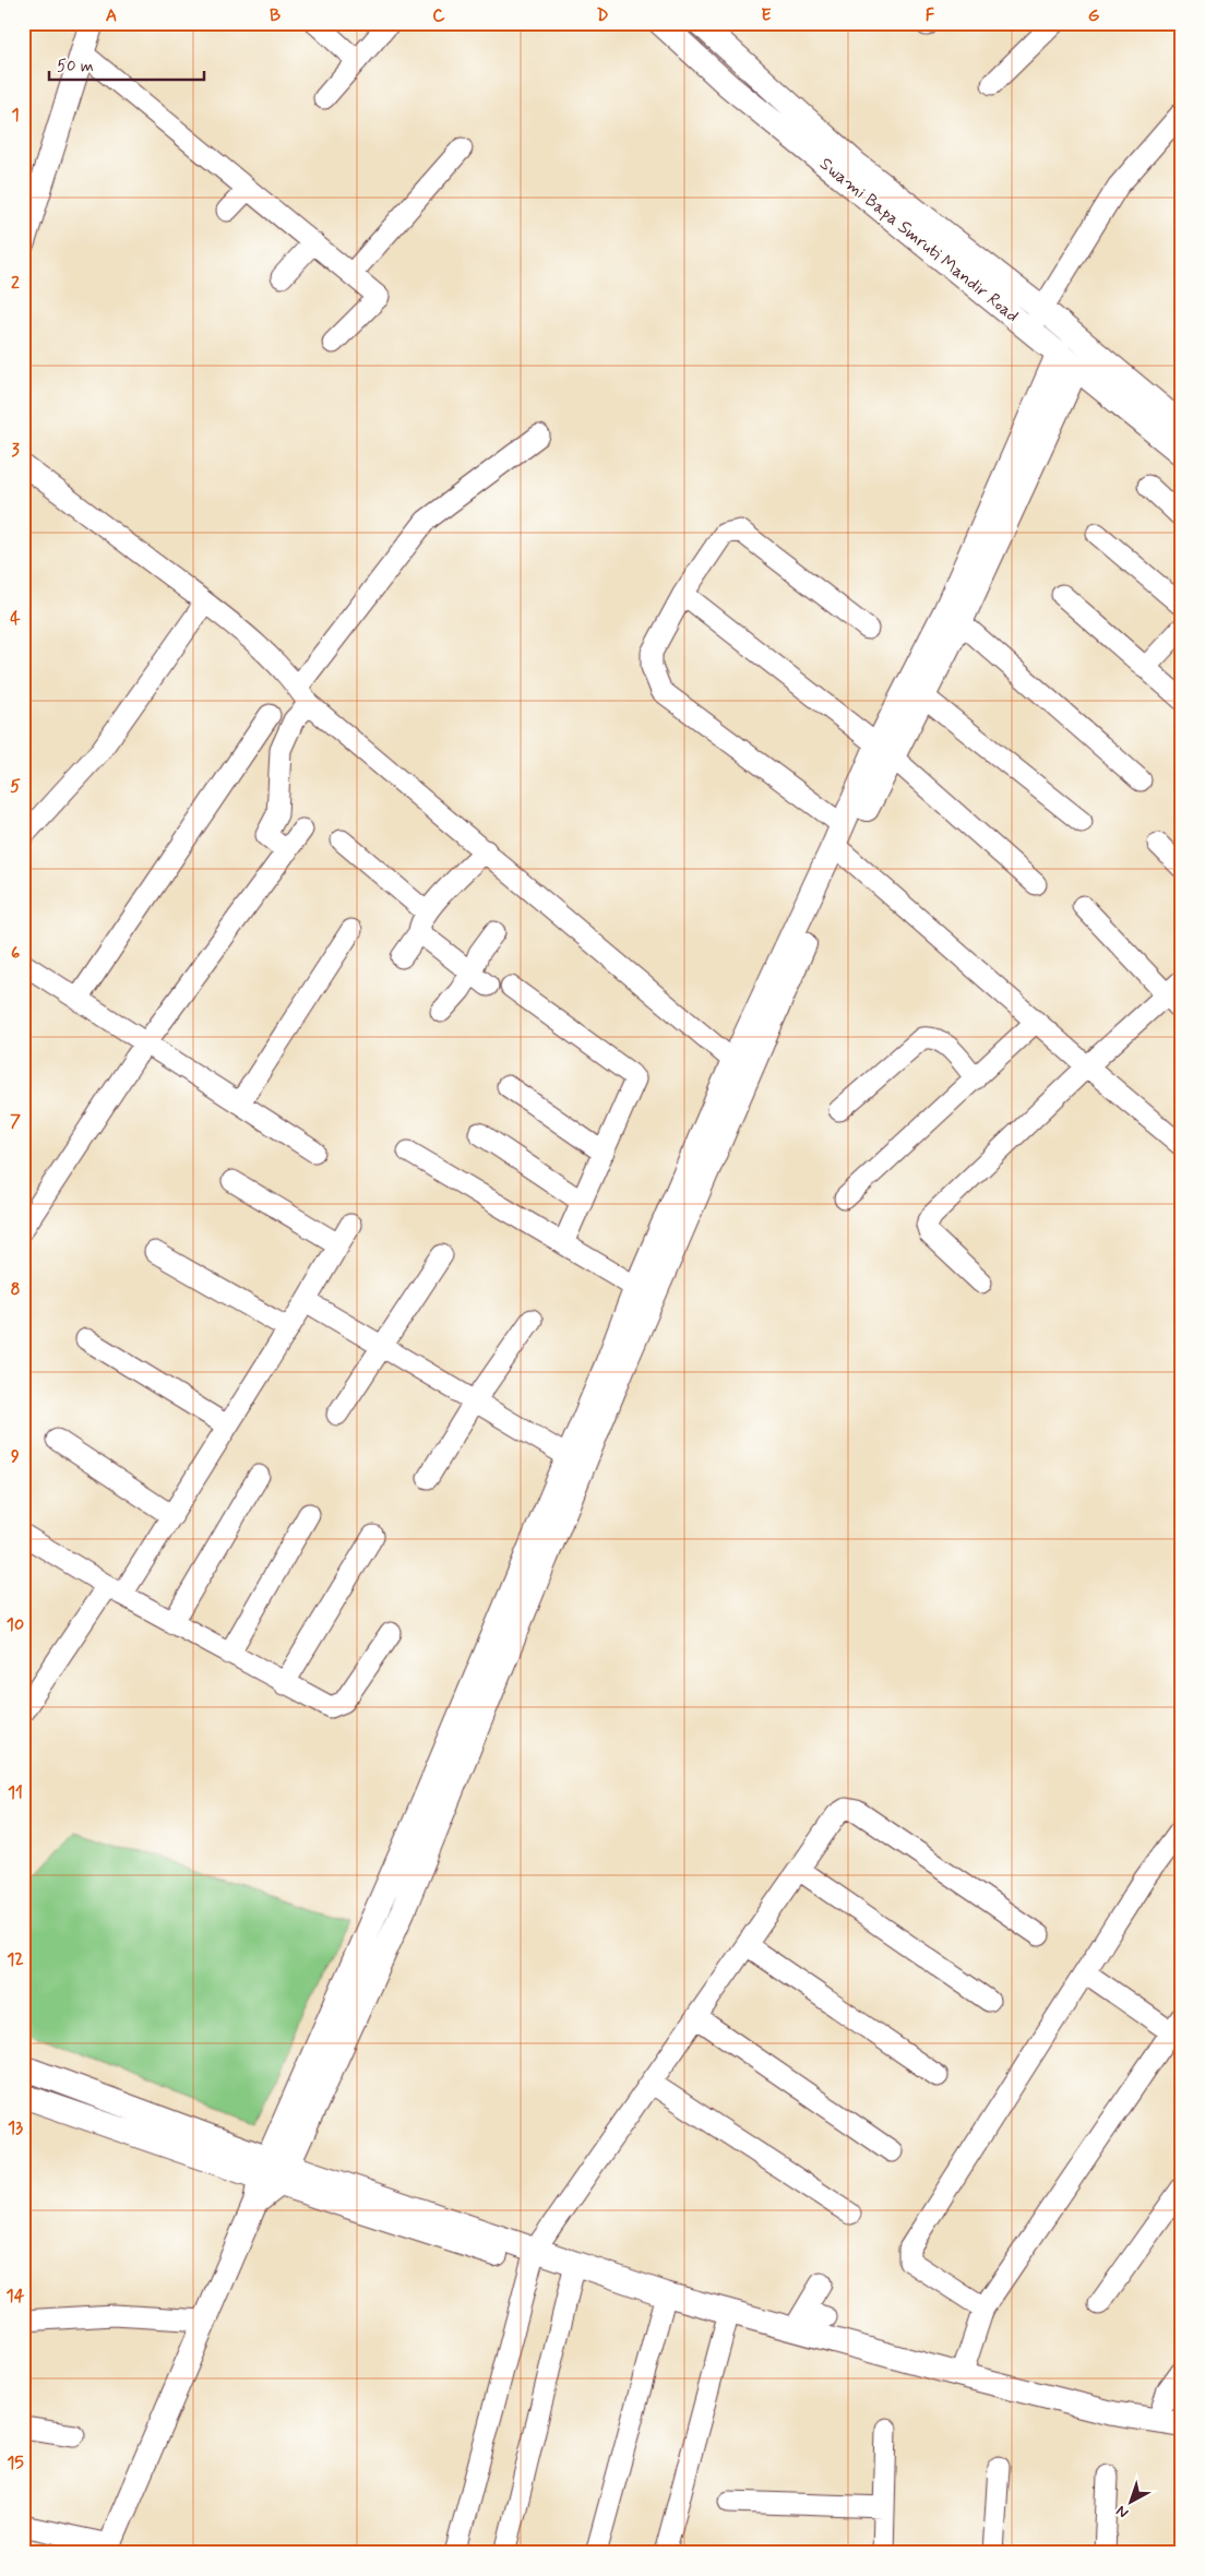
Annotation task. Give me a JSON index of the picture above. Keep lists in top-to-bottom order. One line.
{"streets":{"street":["Swami Bapa Smruti Mandir Road"]},"scale_bar":"50 m","north":"bottom left","grid":{"columns":["A","B","C","D","E","F","G"],"rows":["1","2","3","4","5","6","7","8","9","10","11","12","13","14","15"]}}
